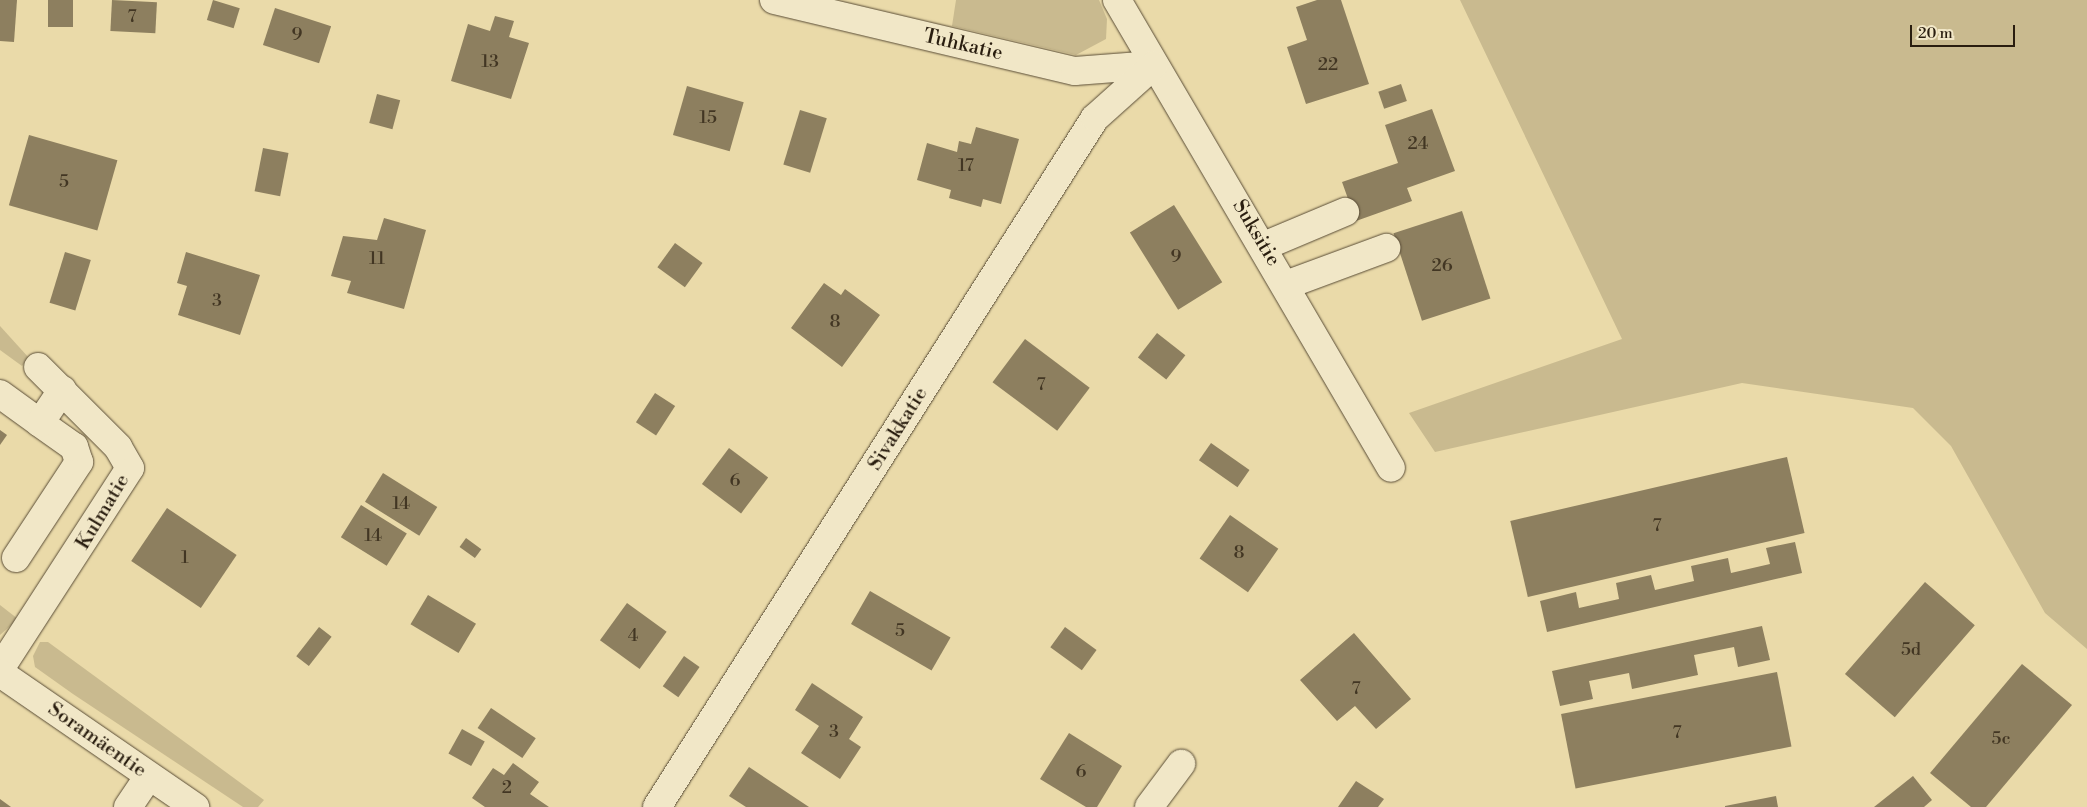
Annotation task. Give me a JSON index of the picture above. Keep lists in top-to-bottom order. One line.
{"streets":{"street":["Tuhkatie","Suksitie","Sivakkatie","Kulmatie","Soramäentie"]},"crossings":[["Tuhkatie","Suksitie"],["Tuhkatie","Sivakkatie"],["Suksitie","Sivakkatie"]],"house_numbers":["7","9","13","22","15","24","17","5","9","11","26","3","8","7","6","14","7","14","8","1","5","4","5d","7","3","7","5c","6","2"],"scale_bar":"20 m"}
